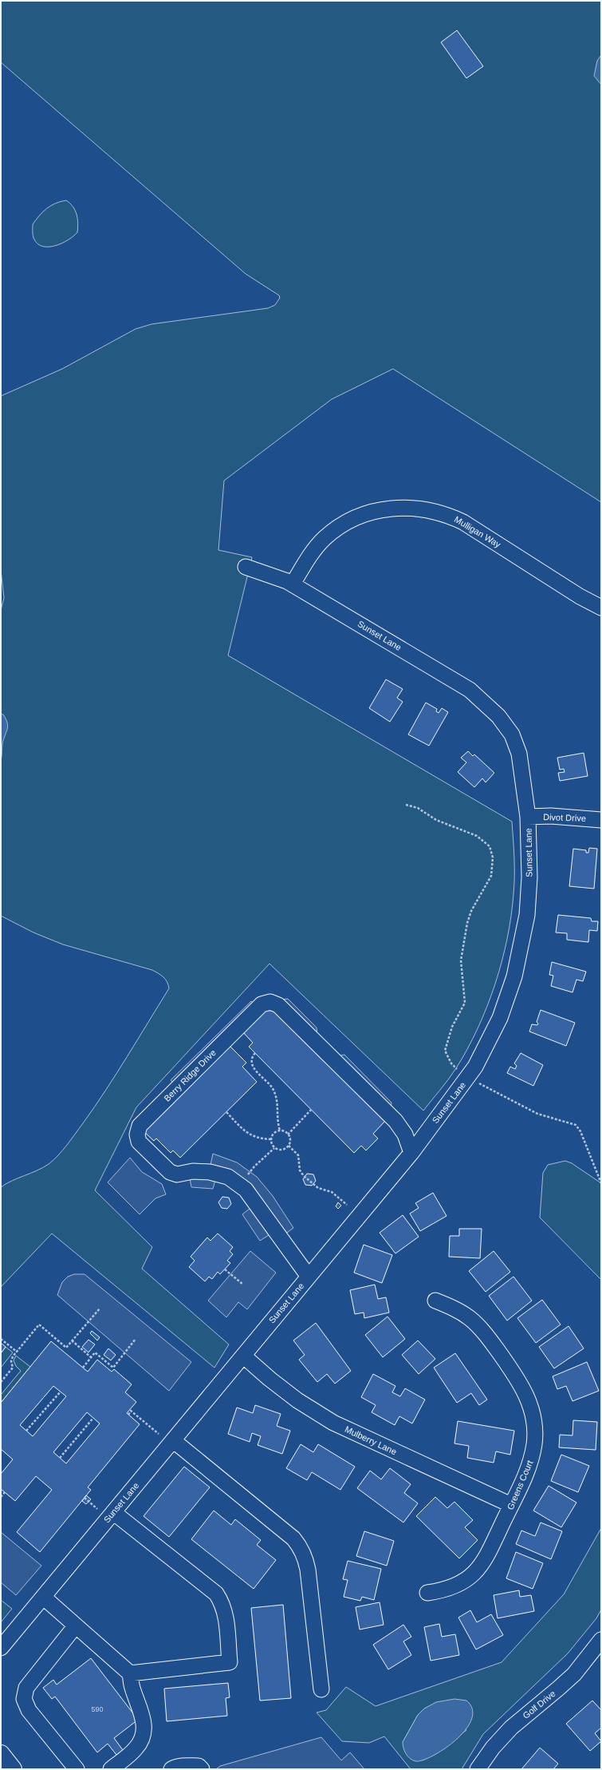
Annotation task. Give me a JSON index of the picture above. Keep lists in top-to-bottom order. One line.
{"streets":{"street":["Mulligan Way","Sunset Lane","Divot Drive","Berry Ridge Drive","Mulberry Lane","Greens Court","Golf Drive"]},"crossings":[["Mulligan Way","Sunset Lane"],["Sunset Lane","Divot Drive"],["Sunset Lane","Berry Ridge Drive"],["Sunset Lane","Mulberry Lane"],["Mulberry Lane","Greens Court"]],"house_numbers":["590"]}
